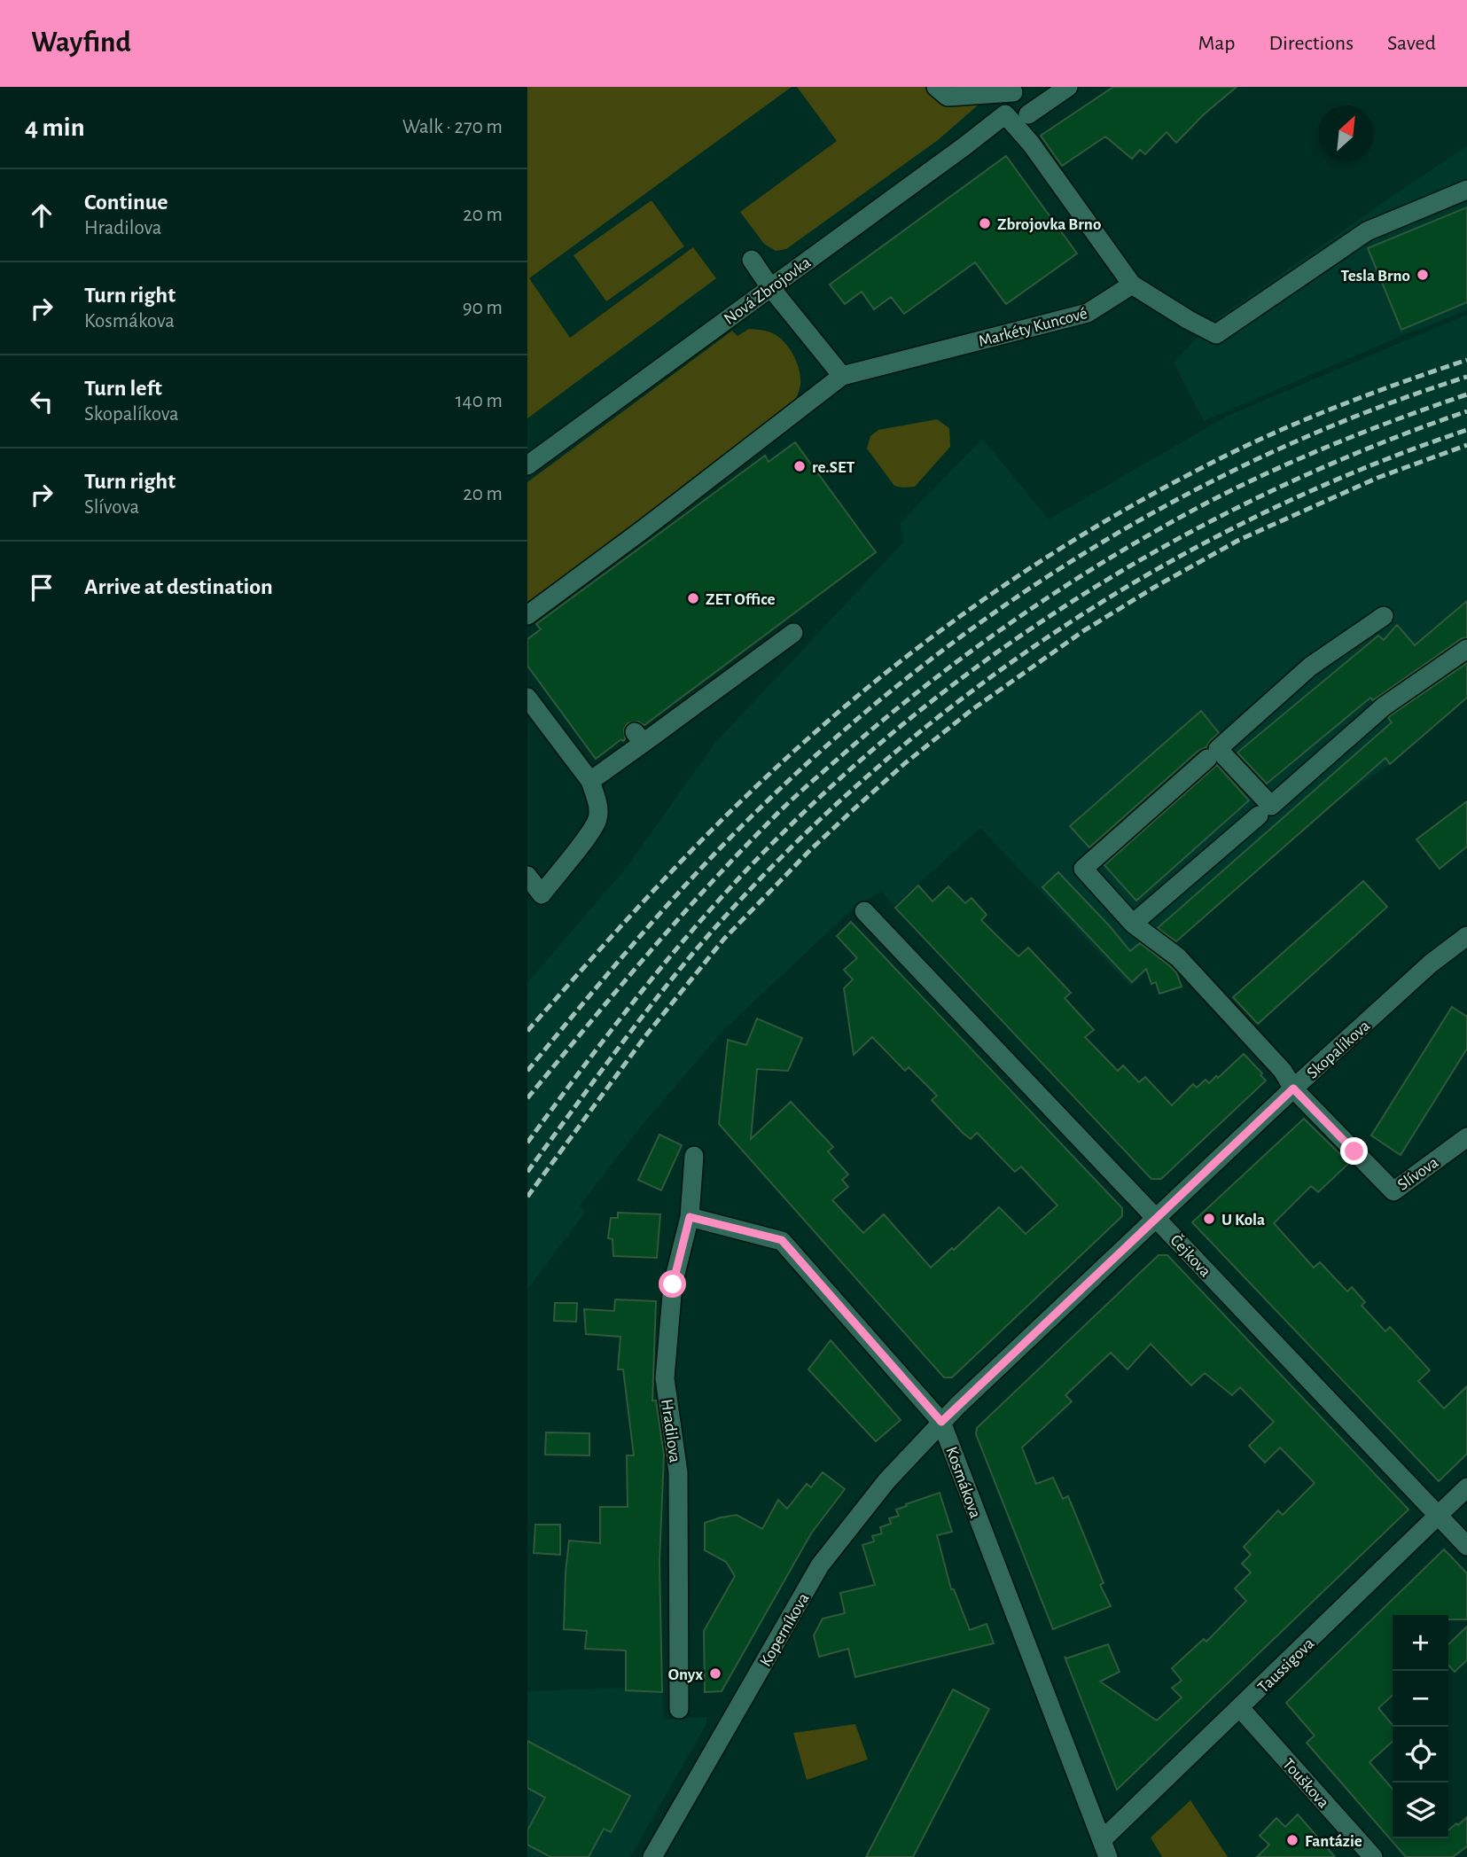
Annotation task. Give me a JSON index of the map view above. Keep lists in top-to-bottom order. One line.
{"streets":{"street":["Nová Zbrojovka","Markéty Kuncové","Skopalíkova","Slívova","Čejkova","Hradilova","Kosmákova","Koperníkova","Taussigova","Touškova"]},"crossings":[["Skopalíkova","Slívova"],["Skopalíkova","Čejkova"],["Skopalíkova","Kosmákova"],["Skopalíkova","Koperníkova"],["Čejkova","Taussigova"],["Hradilova","Kosmákova"],["Kosmákova","Koperníkova"],["Kosmákova","Taussigova"],["Taussigova","Touškova"]],"places":["Zbrojovka Brno","Tesla Brno","re.SET","ZET Office","U Kola","Onyx","Fantázie"],"north":"top right","page":{"header":"Wayfind","nav":["Map","Directions","Saved"],"heading":["4 min","Walk · 270 m"],"list":[["Continue","Hradilova","20 m"],["Turn right","Kosmákova","90 m"],["Turn left","Skopalíkova","140 m"],["Turn right","Slívova","20 m"],"Arrive at destination"],"map_buttons":["+","−"]}}
